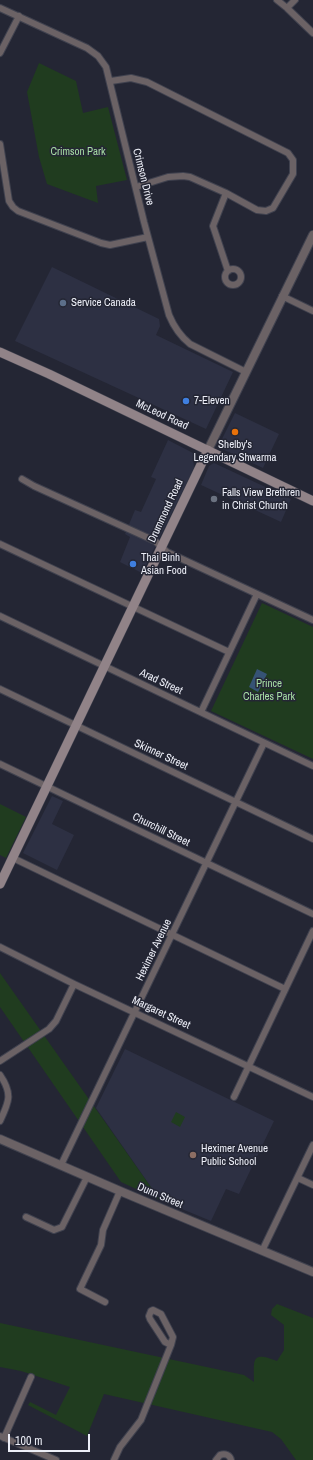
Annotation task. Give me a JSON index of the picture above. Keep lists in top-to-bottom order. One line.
{"streets":{"main road":["McLeod Road","Drummond Road"],"street":["Crimson Drive","Arad Street","Skinner Street","Churchill Street","Heximer Avenue","Margaret Street","Dunn Street"]},"crossings":[["Crimson Drive","Drummond Road"],["McLeod Road","Drummond Road"],["Drummond Road","Arad Street"],["Drummond Road","Skinner Street"],["Drummond Road","Churchill Street"],["Arad Street","Heximer Avenue"],["Skinner Street","Heximer Avenue"],["Churchill Street","Heximer Avenue"],["Heximer Avenue","Margaret Street"],["Heximer Avenue","Dunn Street"]],"parks":["Crimson Park","Prince Charles Park"],"places":["Service Canada","7-Eleven","Shelby's Legendary Shwarma","Falls View Brethren in Christ Church","Thai Binh Asian Food","Heximer Avenue Public School"],"scale_bar":"100 m"}
